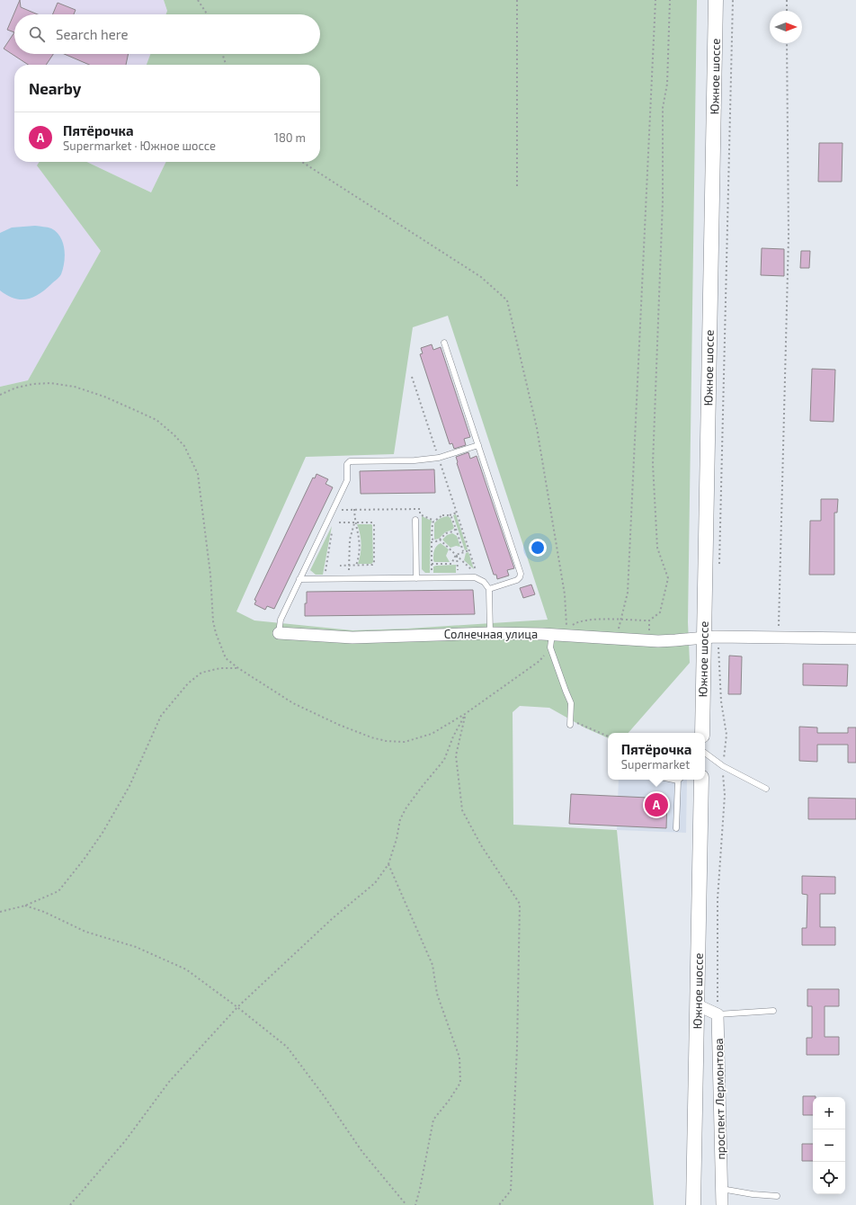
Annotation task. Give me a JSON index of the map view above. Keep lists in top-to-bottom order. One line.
{"streets":{"street":["Южное шоссе","Солнечная улица","проспект Лермонтова"]},"crossings":[["Южное шоссе","Солнечная улица"]],"north":"right","page":{"search":"Search here","heading":"Nearby","list":[{"mark":"A","name":"Пятёрочка","note":"Supermarket · Южное шоссе","value":"180 m"}],"popup":["Пятёрочка","Supermarket"],"pins":"A","map_buttons":["+","−"]}}
